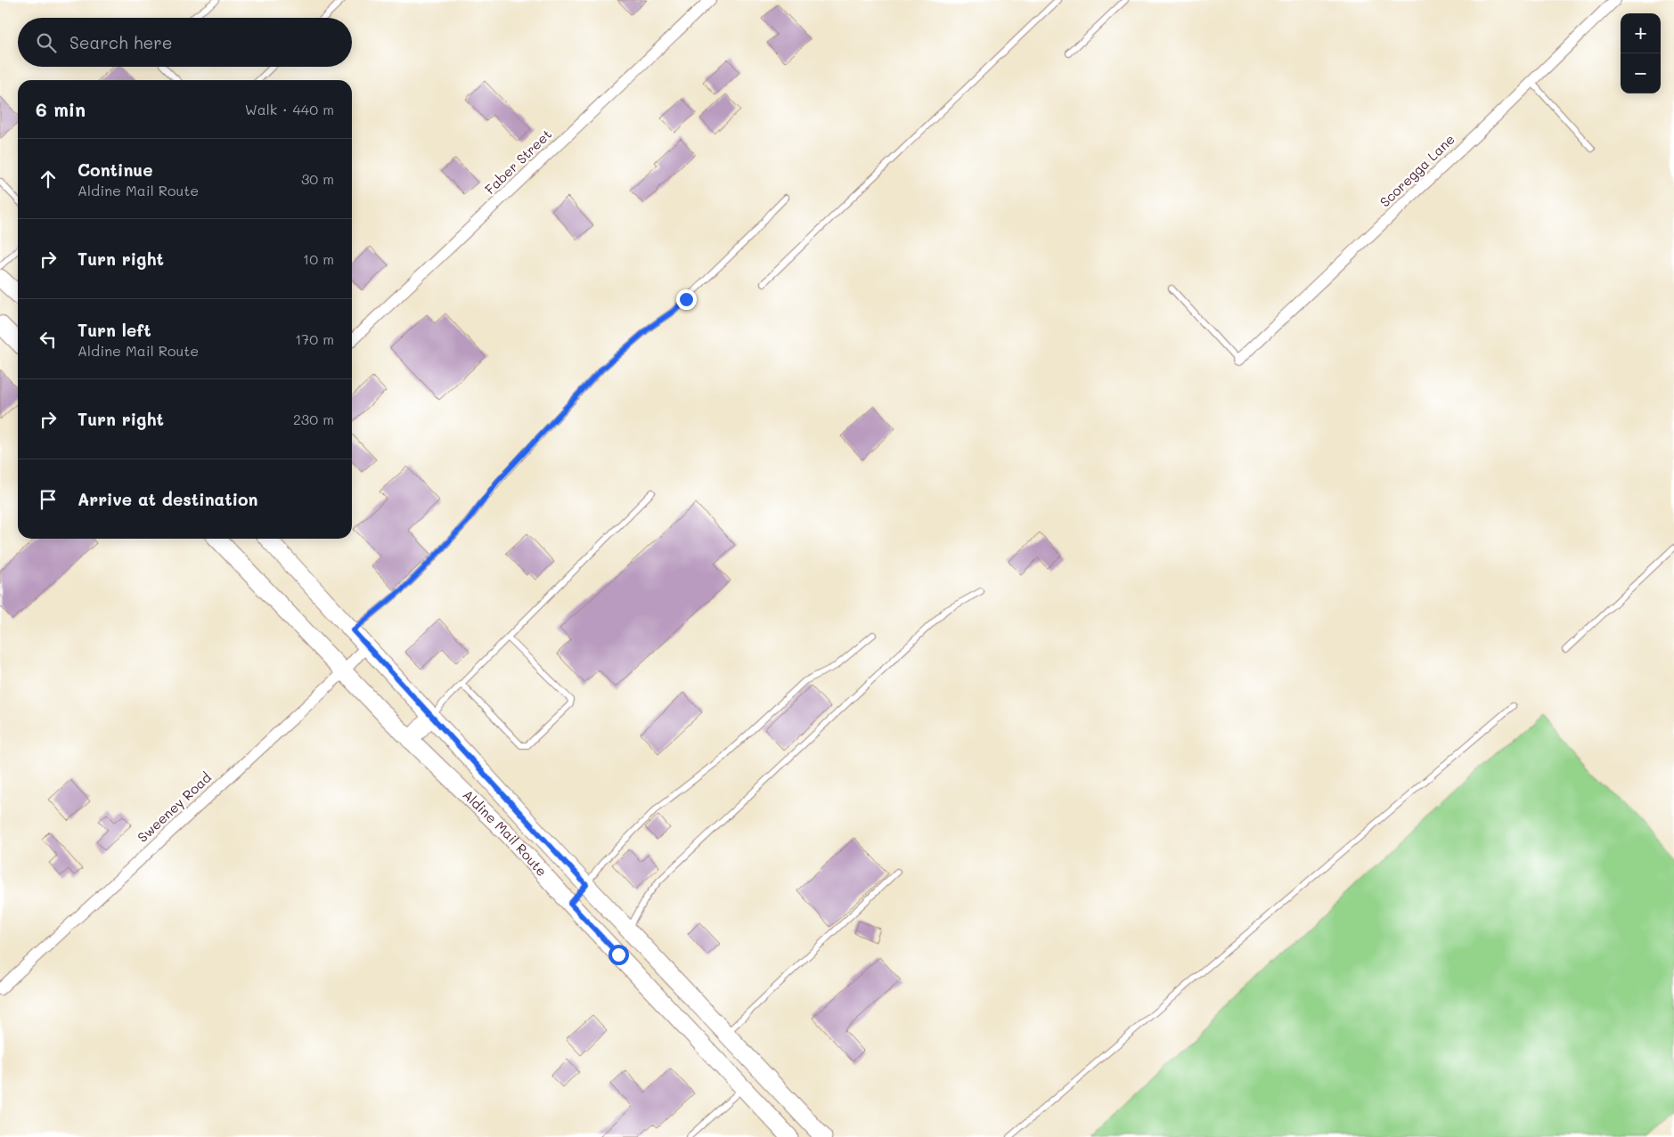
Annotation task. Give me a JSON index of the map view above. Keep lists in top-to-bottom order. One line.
{"streets":{"main road":["Aldine Mail Route"],"street":["Faber Street","Scoregga Lane","Sweeney Road"]},"crossings":[["Sweeney Road","Aldine Mail Route"]],"page":{"map_buttons":["+","−"],"search":"Search here","heading":["6 min","Walk · 440 m"],"list":[["Continue","Aldine Mail Route","30 m"],["Turn right","10 m"],["Turn left","Aldine Mail Route","170 m"],["Turn right","230 m"],"Arrive at destination"]}}
